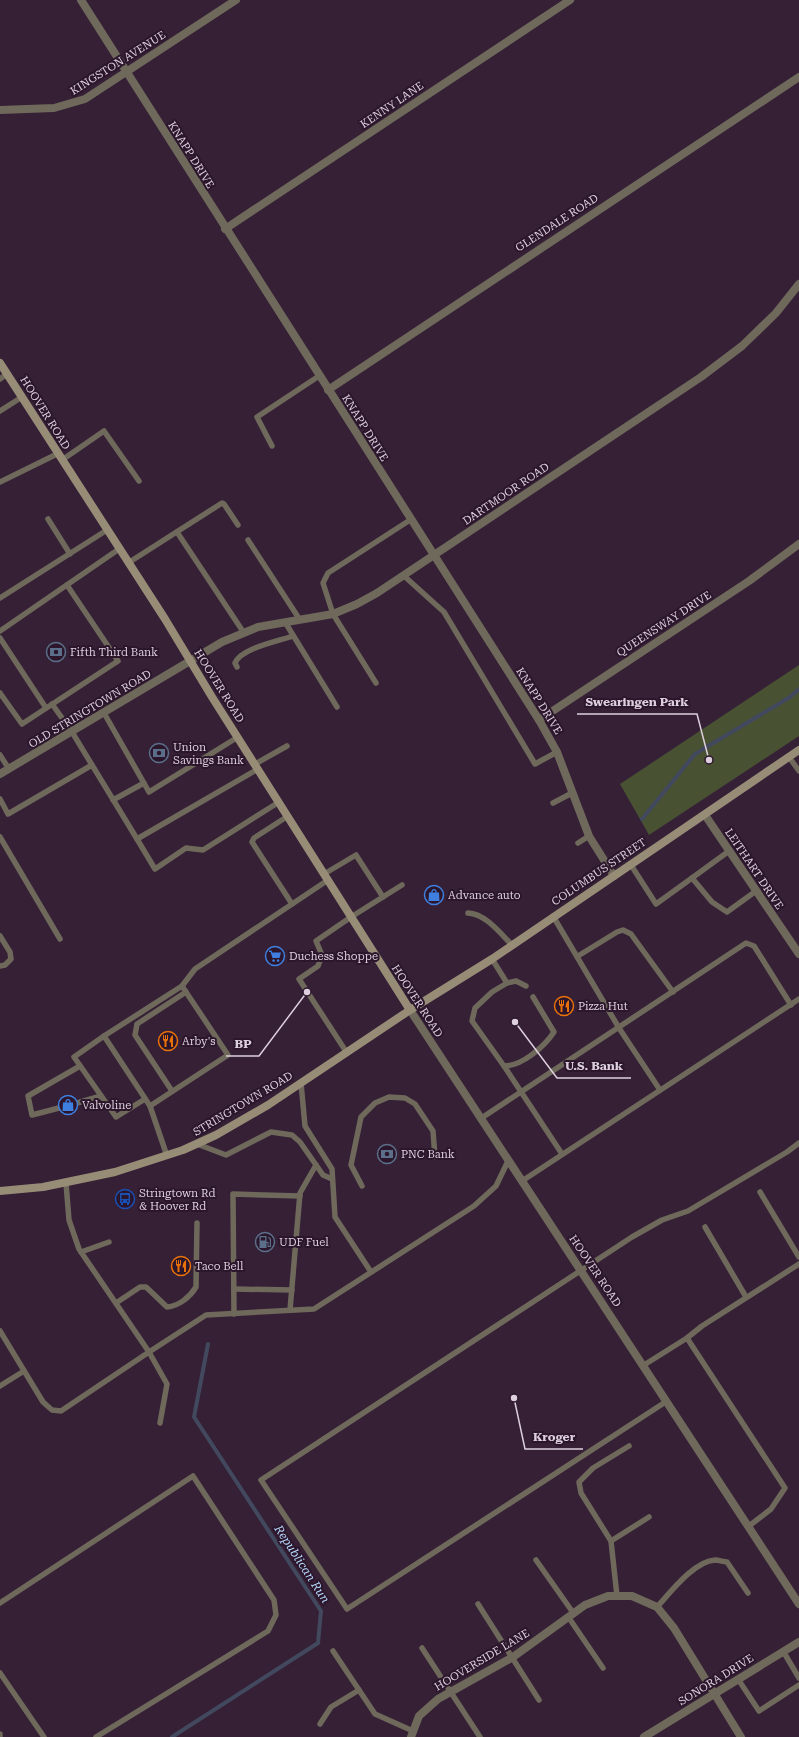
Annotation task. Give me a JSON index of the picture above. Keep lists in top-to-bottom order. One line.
{"streets":{"main road":["HOOVER ROAD","COLUMBUS STREET","STRINGTOWN ROAD"],"street":["KINGSTON AVENUE","KENNY LANE","KNAPP DRIVE","GLENDALE ROAD","DARTMOOR ROAD","QUEENSWAY DRIVE","OLD STRINGTOWN ROAD","LEITHART DRIVE","HOOVERSIDE LANE","SONORA DRIVE"]},"crossings":[["KINGSTON AVENUE","KNAPP DRIVE"],["KENNY LANE","KNAPP DRIVE"],["KNAPP DRIVE","GLENDALE ROAD"],["KNAPP DRIVE","DARTMOOR ROAD"],["KNAPP DRIVE","QUEENSWAY DRIVE"],["KNAPP DRIVE","COLUMBUS STREET"],["HOOVER ROAD","DARTMOOR ROAD"],["HOOVER ROAD","OLD STRINGTOWN ROAD"],["HOOVER ROAD","COLUMBUS STREET"],["HOOVER ROAD","STRINGTOWN ROAD"],["DARTMOOR ROAD","OLD STRINGTOWN ROAD"],["LEITHART DRIVE","COLUMBUS STREET"],["COLUMBUS STREET","STRINGTOWN ROAD"],["HOOVERSIDE LANE","SONORA DRIVE"]],"water":["Republican Run"],"places":{"bank":["Fifth Third Bank","Union Savings Bank","PNC Bank"],"other":["Swearingen Park","BP","U.S. Bank","Kroger"],"shop":["Advance auto","Valvoline"],"supermarket":["Duchess Shoppe"],"restaurant":["Pizza Hut","Arby's","Taco Bell"],"bus stop":["Stringtown Rd & Hoover Rd"],"fuel station":["UDF Fuel"]}}
